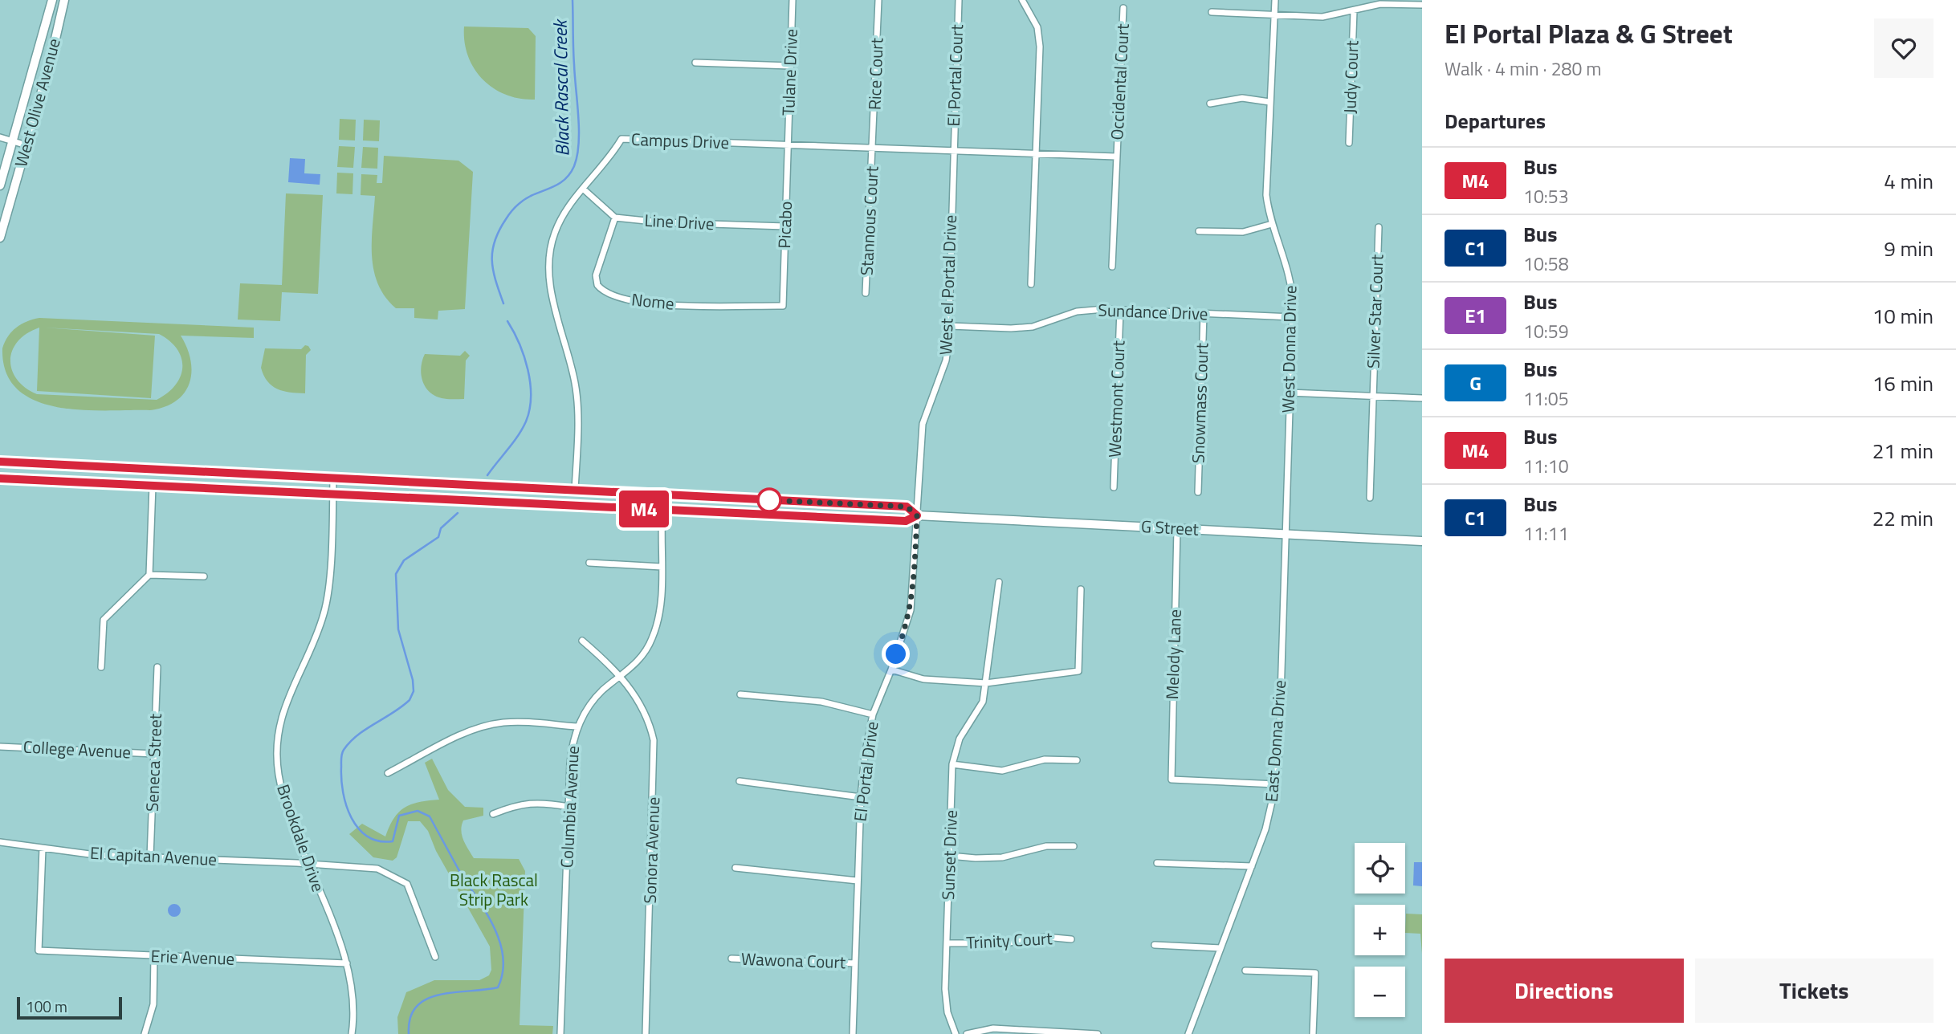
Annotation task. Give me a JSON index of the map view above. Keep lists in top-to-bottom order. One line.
{"streets":{"street":["Tulane Drive","Rice Court","El Portal Court","Judy Court","Occidental Court","West Olive Avenue","Campus Drive","Stannous Court","Line Drive","Picabo","West el Portal Drive","Nome","Silver Star Court","Sundance Drive","West Donna Drive","Westmont Court","Snowmass Court","G Street","Melody Lane","East Donna Drive","College Avenue","Seneca Street","El Portal Drive","Columbia Avenue","Brookdale Drive","Sonora Avenue","Sunset Drive","El Capitan Avenue","Trinity Court","Erie Avenue","Wawona Court"]},"crossings":[["Tulane Drive","Campus Drive"],["Tulane Drive","Picabo"],["Rice Court","Campus Drive"],["Rice Court","Stannous Court"],["El Portal Court","Campus Drive"],["El Portal Court","West el Portal Drive"],["Occidental Court","Campus Drive"],["Campus Drive","Stannous Court"],["Campus Drive","Picabo"],["Campus Drive","West el Portal Drive"],["Campus Drive","G Street"],["Line Drive","Picabo"],["Line Drive","Nome"],["Picabo","Nome"],["West el Portal Drive","Sundance Drive"],["West el Portal Drive","G Street"],["West el Portal Drive","El Portal Drive"],["Sundance Drive","West Donna Drive"],["Sundance Drive","Westmont Court"],["Sundance Drive","Snowmass Court"],["West Donna Drive","G Street"],["West Donna Drive","East Donna Drive"],["G Street","Melody Lane"],["G Street","East Donna Drive"],["G Street","El Portal Drive"],["G Street","Columbia Avenue"],["G Street","Brookdale Drive"],["Melody Lane","East Donna Drive"],["College Avenue","Seneca Street"],["Seneca Street","El Capitan Avenue"],["El Portal Drive","Wawona Court"],["Columbia Avenue","Sonora Avenue"],["Brookdale Drive","El Capitan Avenue"],["Brookdale Drive","Erie Avenue"],["Sunset Drive","Trinity Court"],["El Capitan Avenue","Erie Avenue"]],"water":["Black Rascal Creek"],"parks":["Black Rascal Strip Park"],"lines":["bus line M4"],"scale_bar":"100 m","page":{"on_map":"M4","heading":[["El Portal Plaza & G Street","Walk · 4 min · 280 m"],"Departures"],"list":[{"mark":"M4","name":"Bus","note":"10:53","value":"4 min"},{"mark":"C1","name":"Bus","note":"10:58","value":"9 min"},{"mark":"E1","name":"Bus","note":"10:59","value":"10 min"},{"mark":"G","name":"Bus","note":"11:05","value":"16 min"},{"mark":"M4","name":"Bus","note":"11:10","value":"21 min"},{"mark":"C1","name":"Bus","note":"11:11","value":"22 min"}],"map_buttons":["+","−"],"buttons":["Directions","Tickets"],"scale":"100 m"}}
